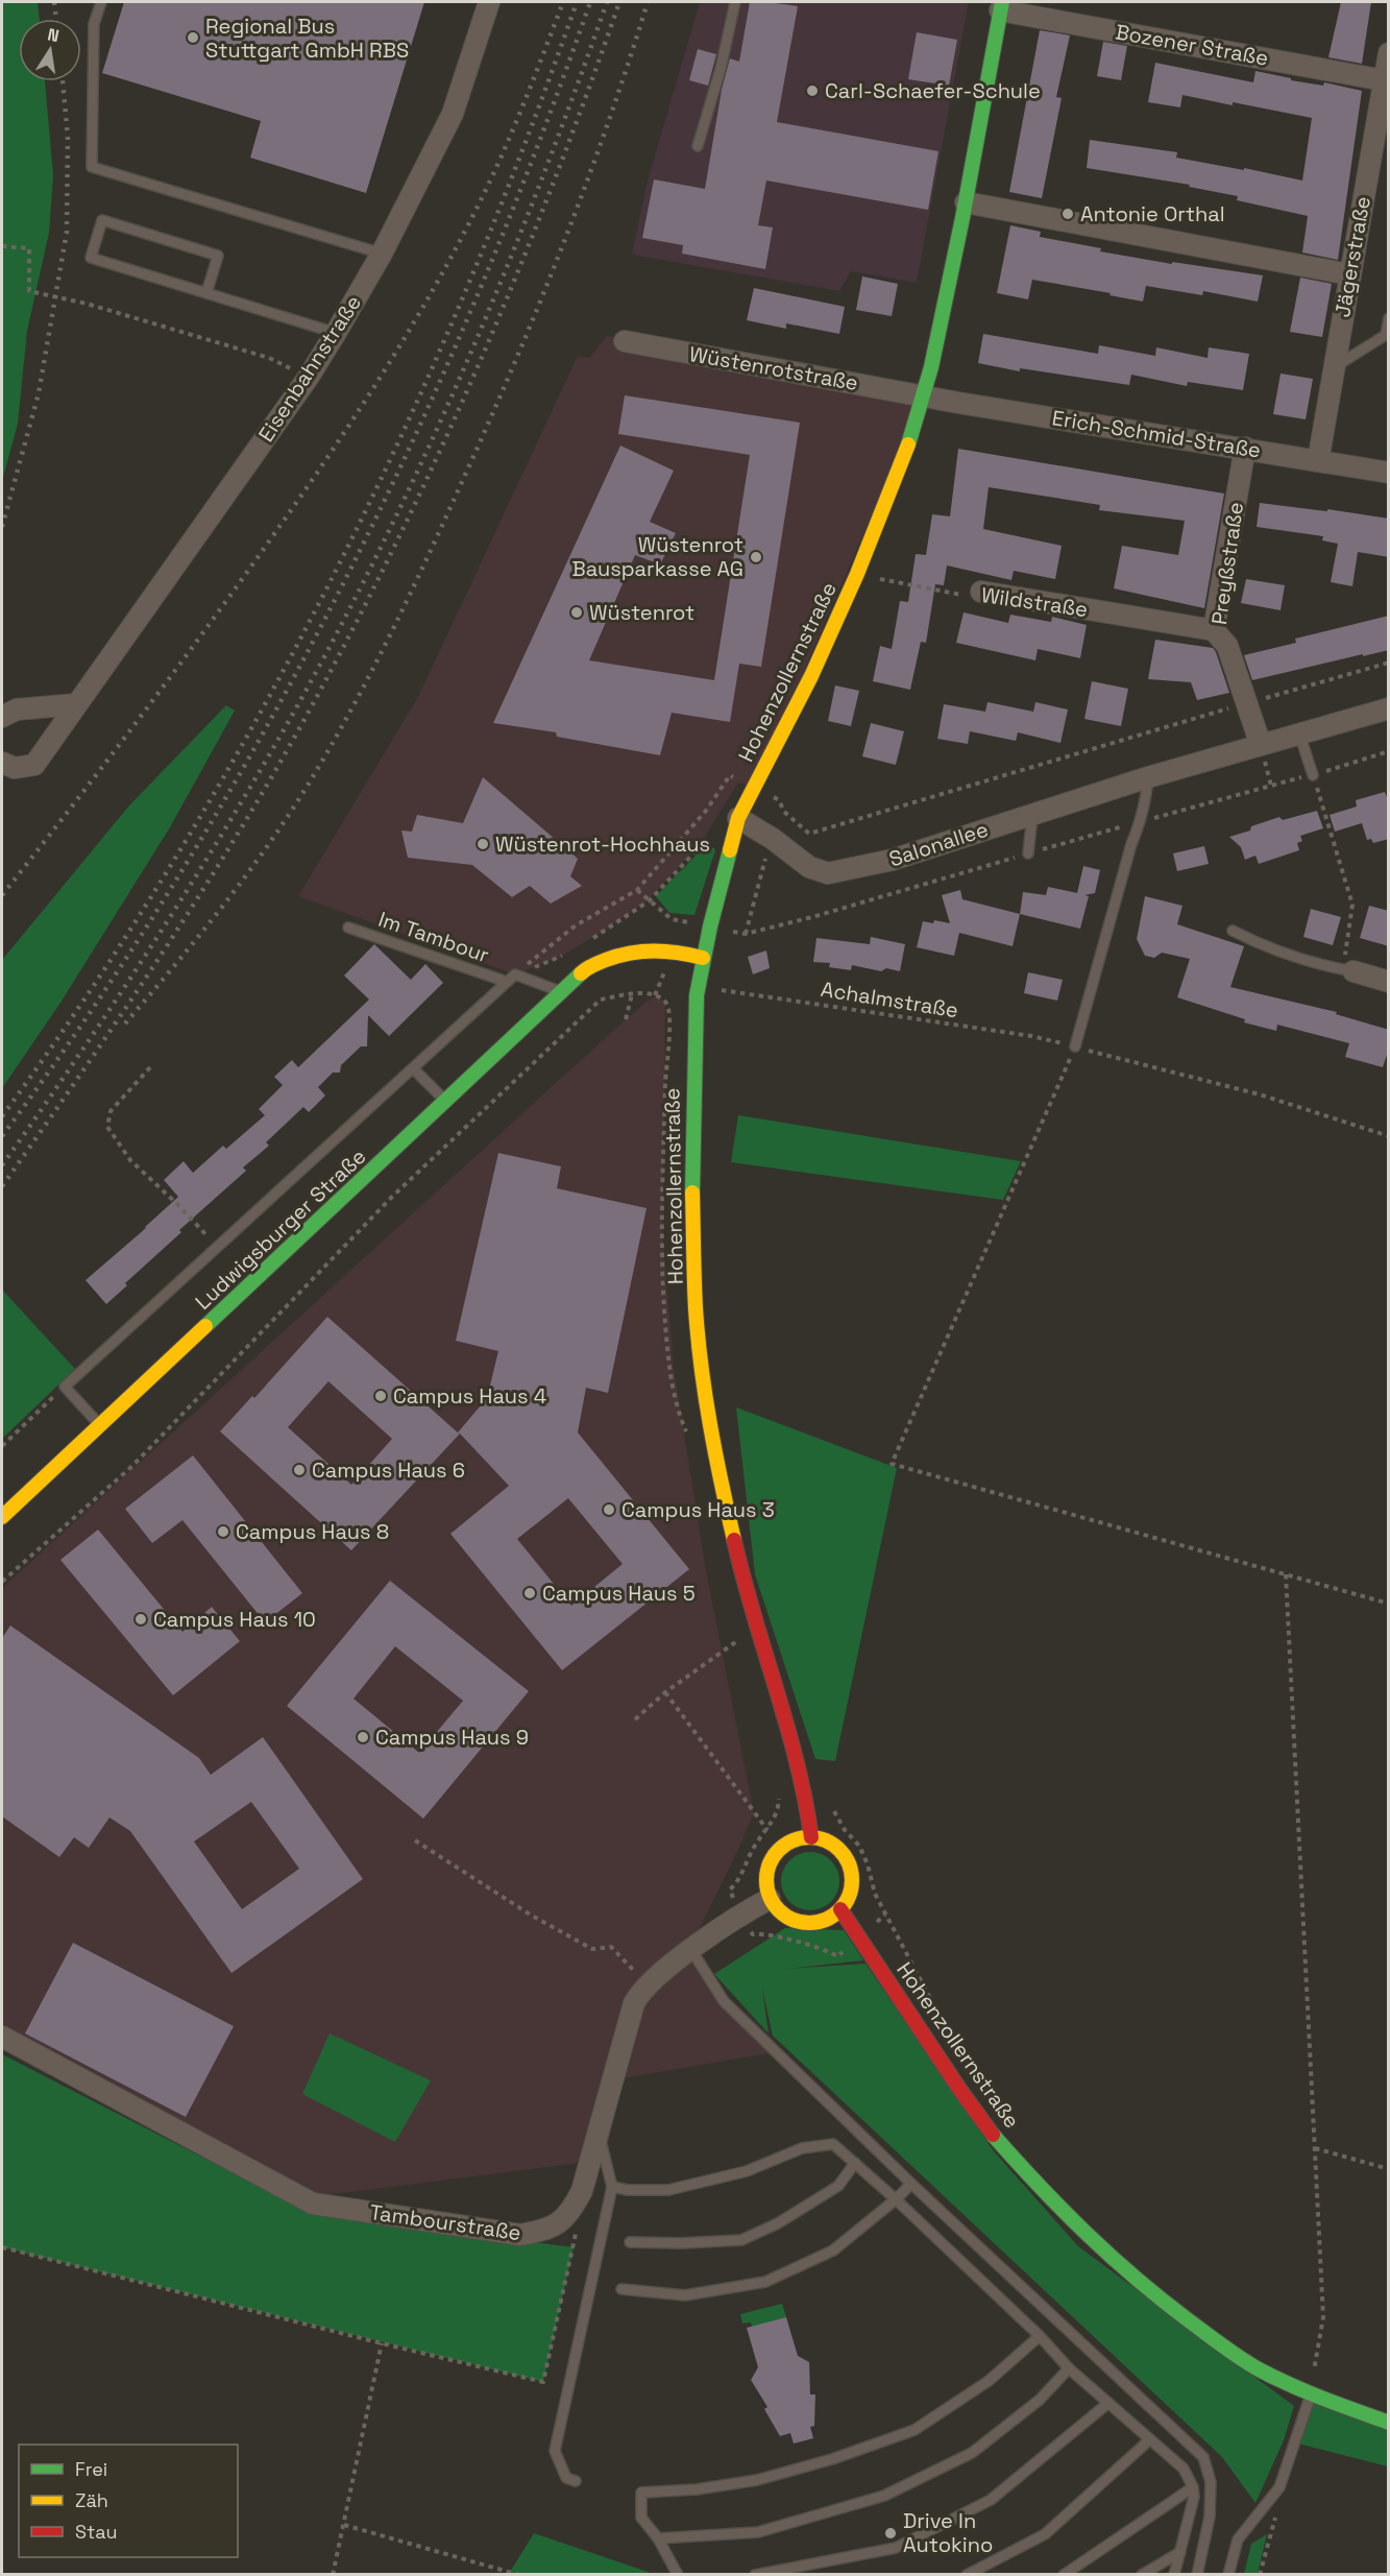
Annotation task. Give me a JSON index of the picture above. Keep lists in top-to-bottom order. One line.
{"streets":{"main road":["Hohenzollernstraße","Ludwigsburger Straße"],"street":["Bozener Straße","Jägerstraße","Eisenbahnstraße","Wüstenrotstraße","Erich-Schmid-Straße","Preyßstraße","Wildstraße","Salonallee","Tambourstraße"],"lane":["Im Tambour"],"path":["Achalmstraße"]},"crossings":[["Bozener Straße","Jägerstraße"],["Bozener Straße","Hohenzollernstraße"],["Jägerstraße","Erich-Schmid-Straße"],["Wüstenrotstraße","Erich-Schmid-Straße"],["Wüstenrotstraße","Hohenzollernstraße"],["Erich-Schmid-Straße","Preyßstraße"],["Erich-Schmid-Straße","Hohenzollernstraße"],["Preyßstraße","Wildstraße"],["Preyßstraße","Salonallee"],["Wildstraße","Hohenzollernstraße"],["Hohenzollernstraße","Salonallee"],["Hohenzollernstraße","Achalmstraße"],["Hohenzollernstraße","Ludwigsburger Straße"],["Hohenzollernstraße","Tambourstraße"]],"places":["Regional Bus Stuttgart GmbH RBS","Carl-Schaefer-Schule","Antonie Orthal","Wüstenrot Bausparkasse AG","Wüstenrot","Wüstenrot-Hochhaus","Campus Haus 4","Campus Haus 6","Campus Haus 3","Campus Haus 8","Campus Haus 5","Campus Haus 10","Campus Haus 9","Drive In Autokino"],"legend":["Frei","Zäh","Stau"],"north":"top"}
